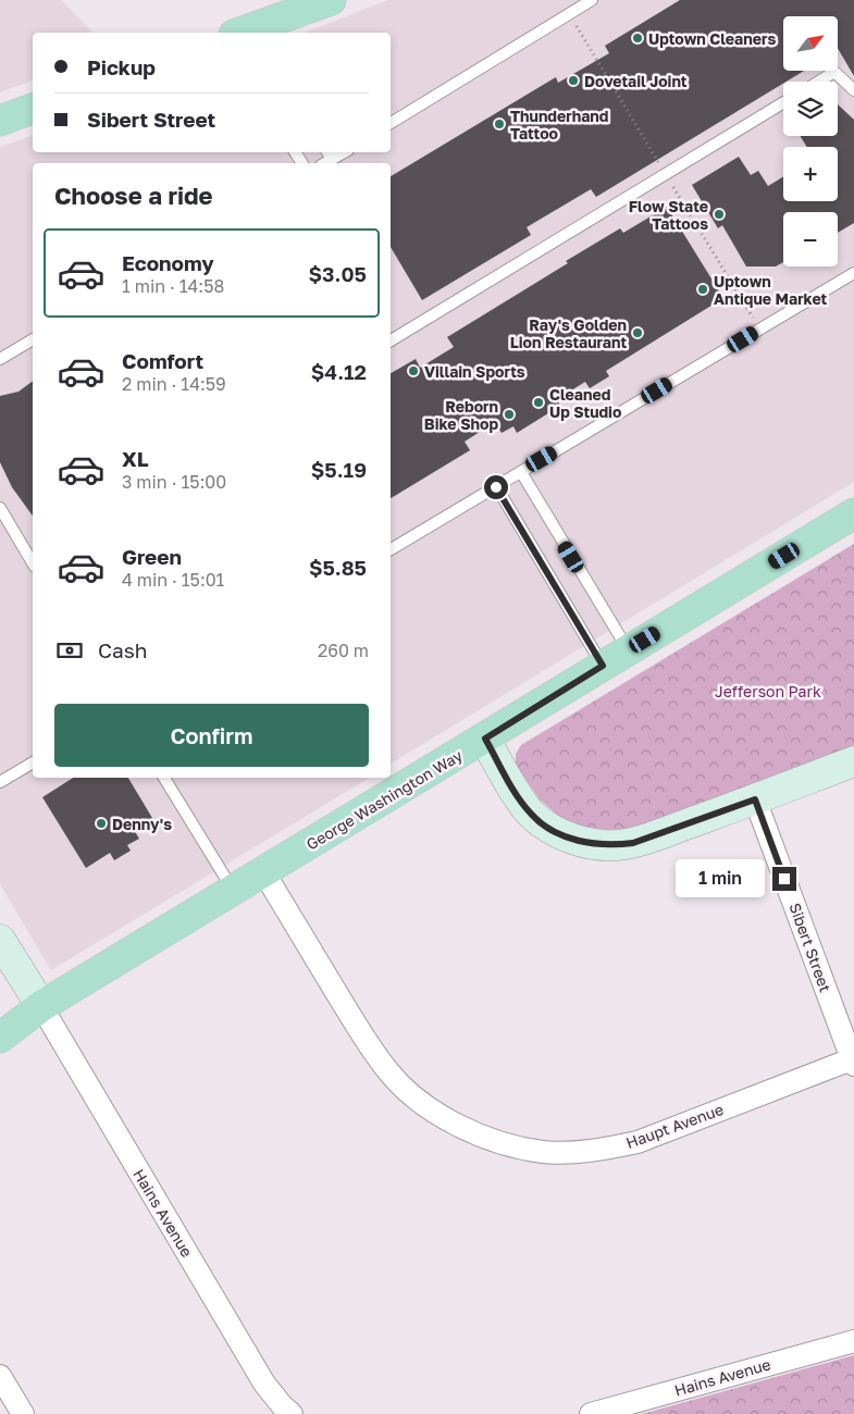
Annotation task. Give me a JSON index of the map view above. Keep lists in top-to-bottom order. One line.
{"streets":{"main road":["George Washington Way"],"street":["Sibert Street","Haupt Avenue","Hains Avenue"]},"crossings":[["George Washington Way","Haupt Avenue"],["George Washington Way","Hains Avenue"],["Sibert Street","Haupt Avenue"]],"parks":["Jefferson Park"],"places":["Uptown Cleaners","Dovetail Joint","Thunderhand Tattoo","Flow State Tattoos","Uptown Antique Market","Ray's Golden Lion Restaurant","Villain Sports","Cleaned Up Studio","Reborn Bike Shop","Denny's"],"north":"top right","page":{"map_buttons":["+","−"],"banner":["Pickup","Sibert Street"],"heading":"Choose a ride","list":[{"name":"Economy","note":"1 min · 14:58","value":"$3.05"},{"name":"Comfort","note":"2 min · 14:59","value":"$4.12"},{"name":"XL","note":"3 min · 15:00","value":"$5.19"},{"name":"Green","note":"4 min · 15:01","value":"$5.85"}],"pay":["Cash","260 m"],"buttons":"Confirm","bubble":"1 min"}}
